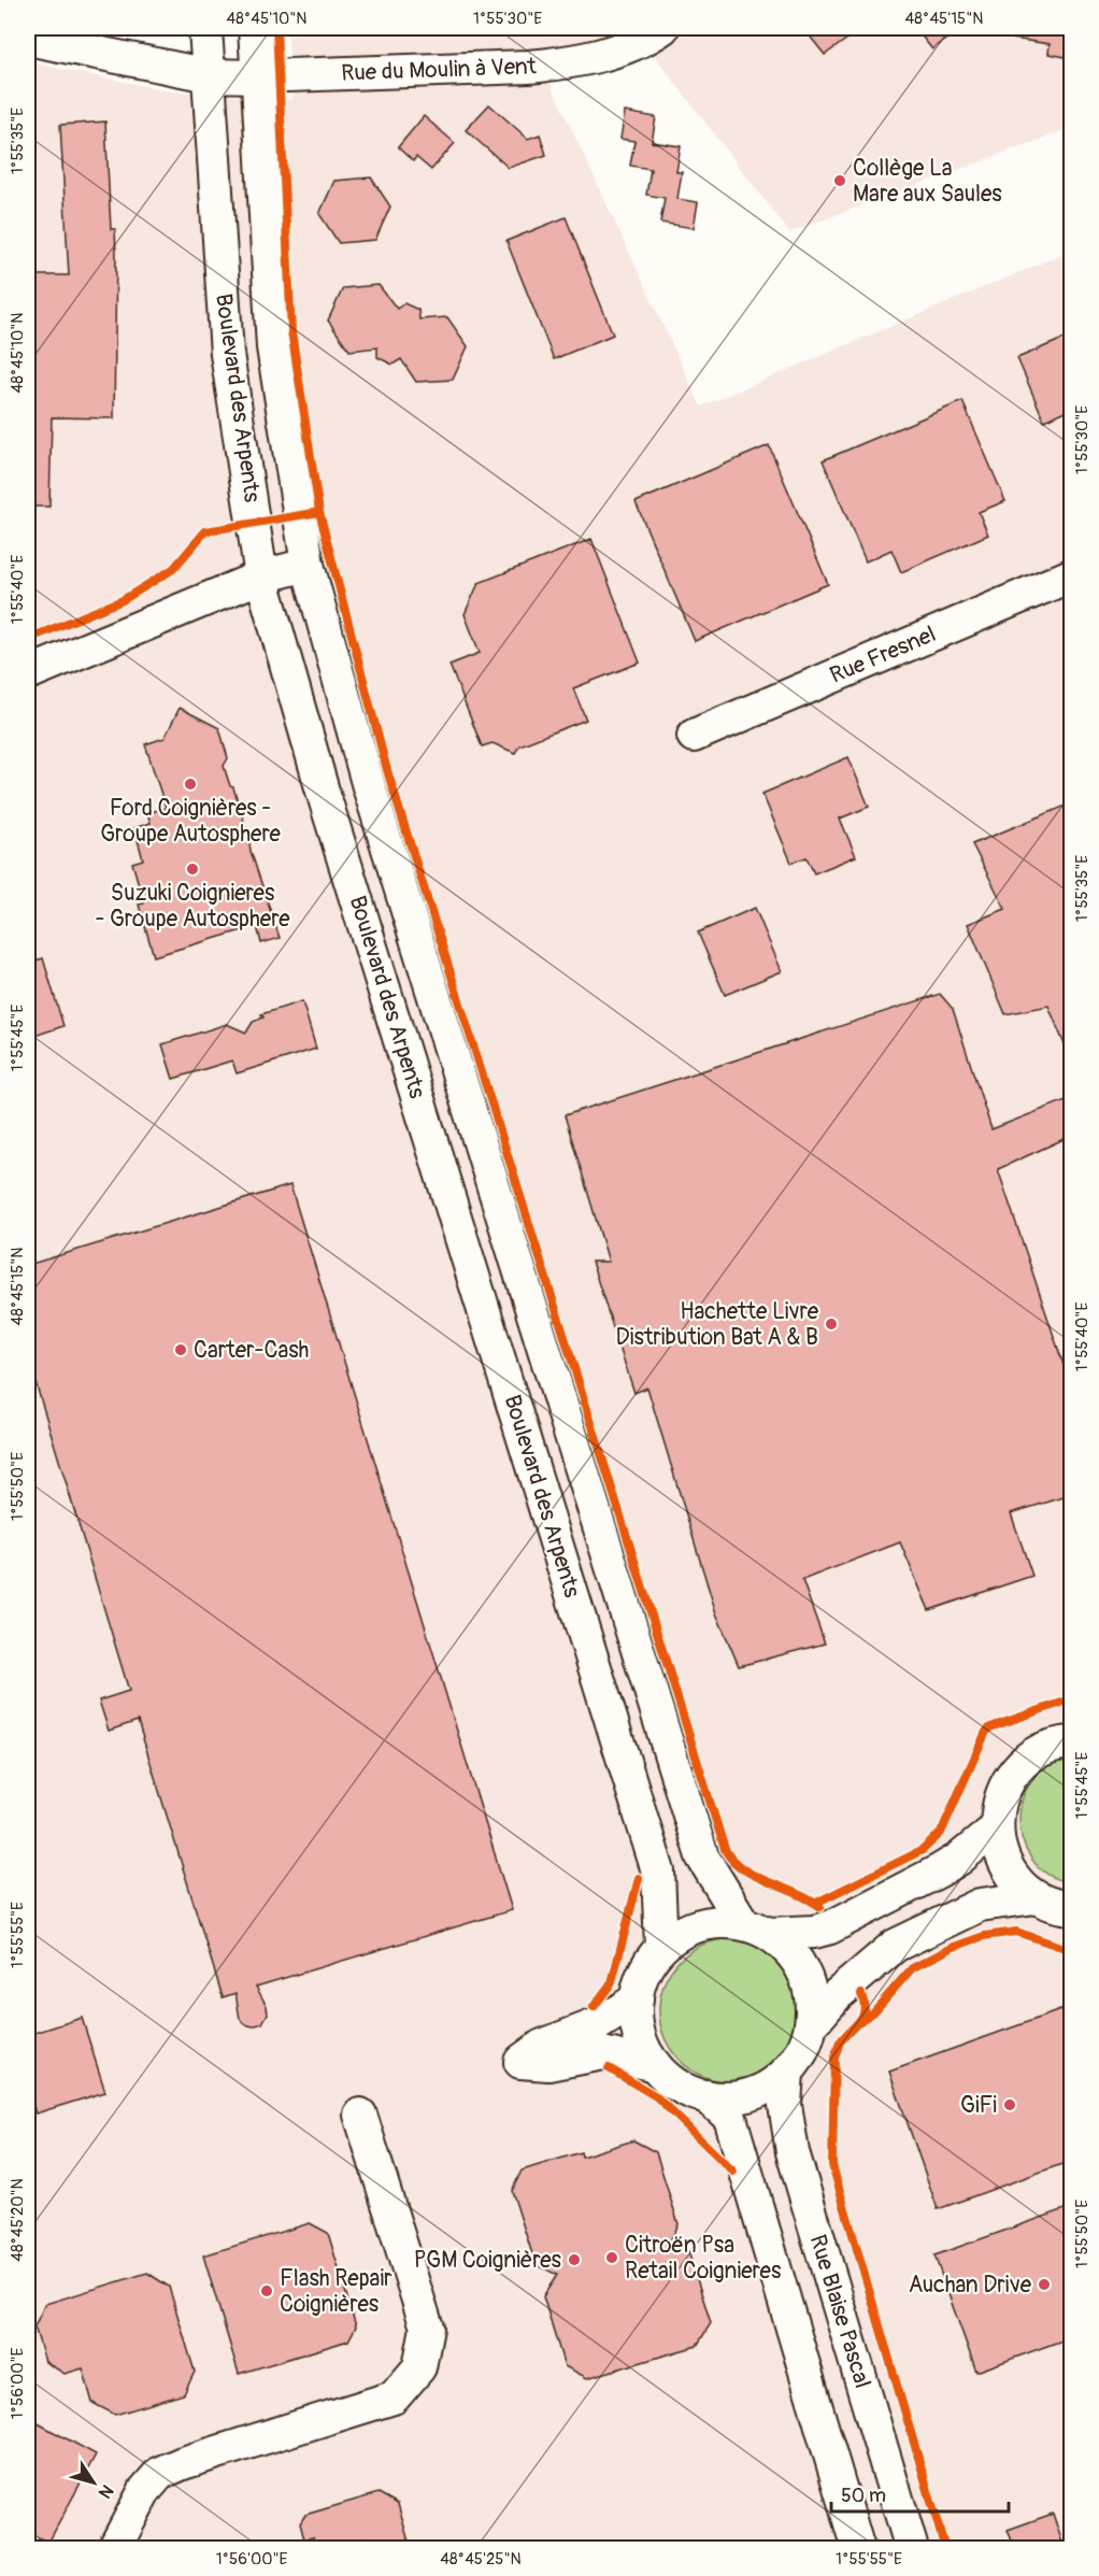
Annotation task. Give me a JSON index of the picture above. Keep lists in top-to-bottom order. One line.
{"streets":{"street":["Rue du Moulin à Vent","Boulevard des Arpents","Rue Fresnel","Rue Blaise Pascal"]},"crossings":[["Rue du Moulin à Vent","Boulevard des Arpents"],["Boulevard des Arpents","Rue Blaise Pascal"]],"places":["Collège La Mare aux Saules","Ford Coignières - Groupe Autosphere","Suzuki Coignieres - Groupe Autosphere","Hachette Livre Distribution Bat A & B","Carter-Cash","GiFi","Citroën Psa Retail Coignieres","PGM Coignières","Auchan Drive","Flash Repair Coignières"],"scale_bar":"50 m","north":"bottom right","coordinates":["48°45'10\"N","1°55'30\"E","48°45'15\"N","1°55'35\"E","1°55'40\"E","1°55'45\"E","1°55'50\"E","1°55'55\"E","48°45'20\"N","1°56'00\"E","48°45'25\"N"]}
